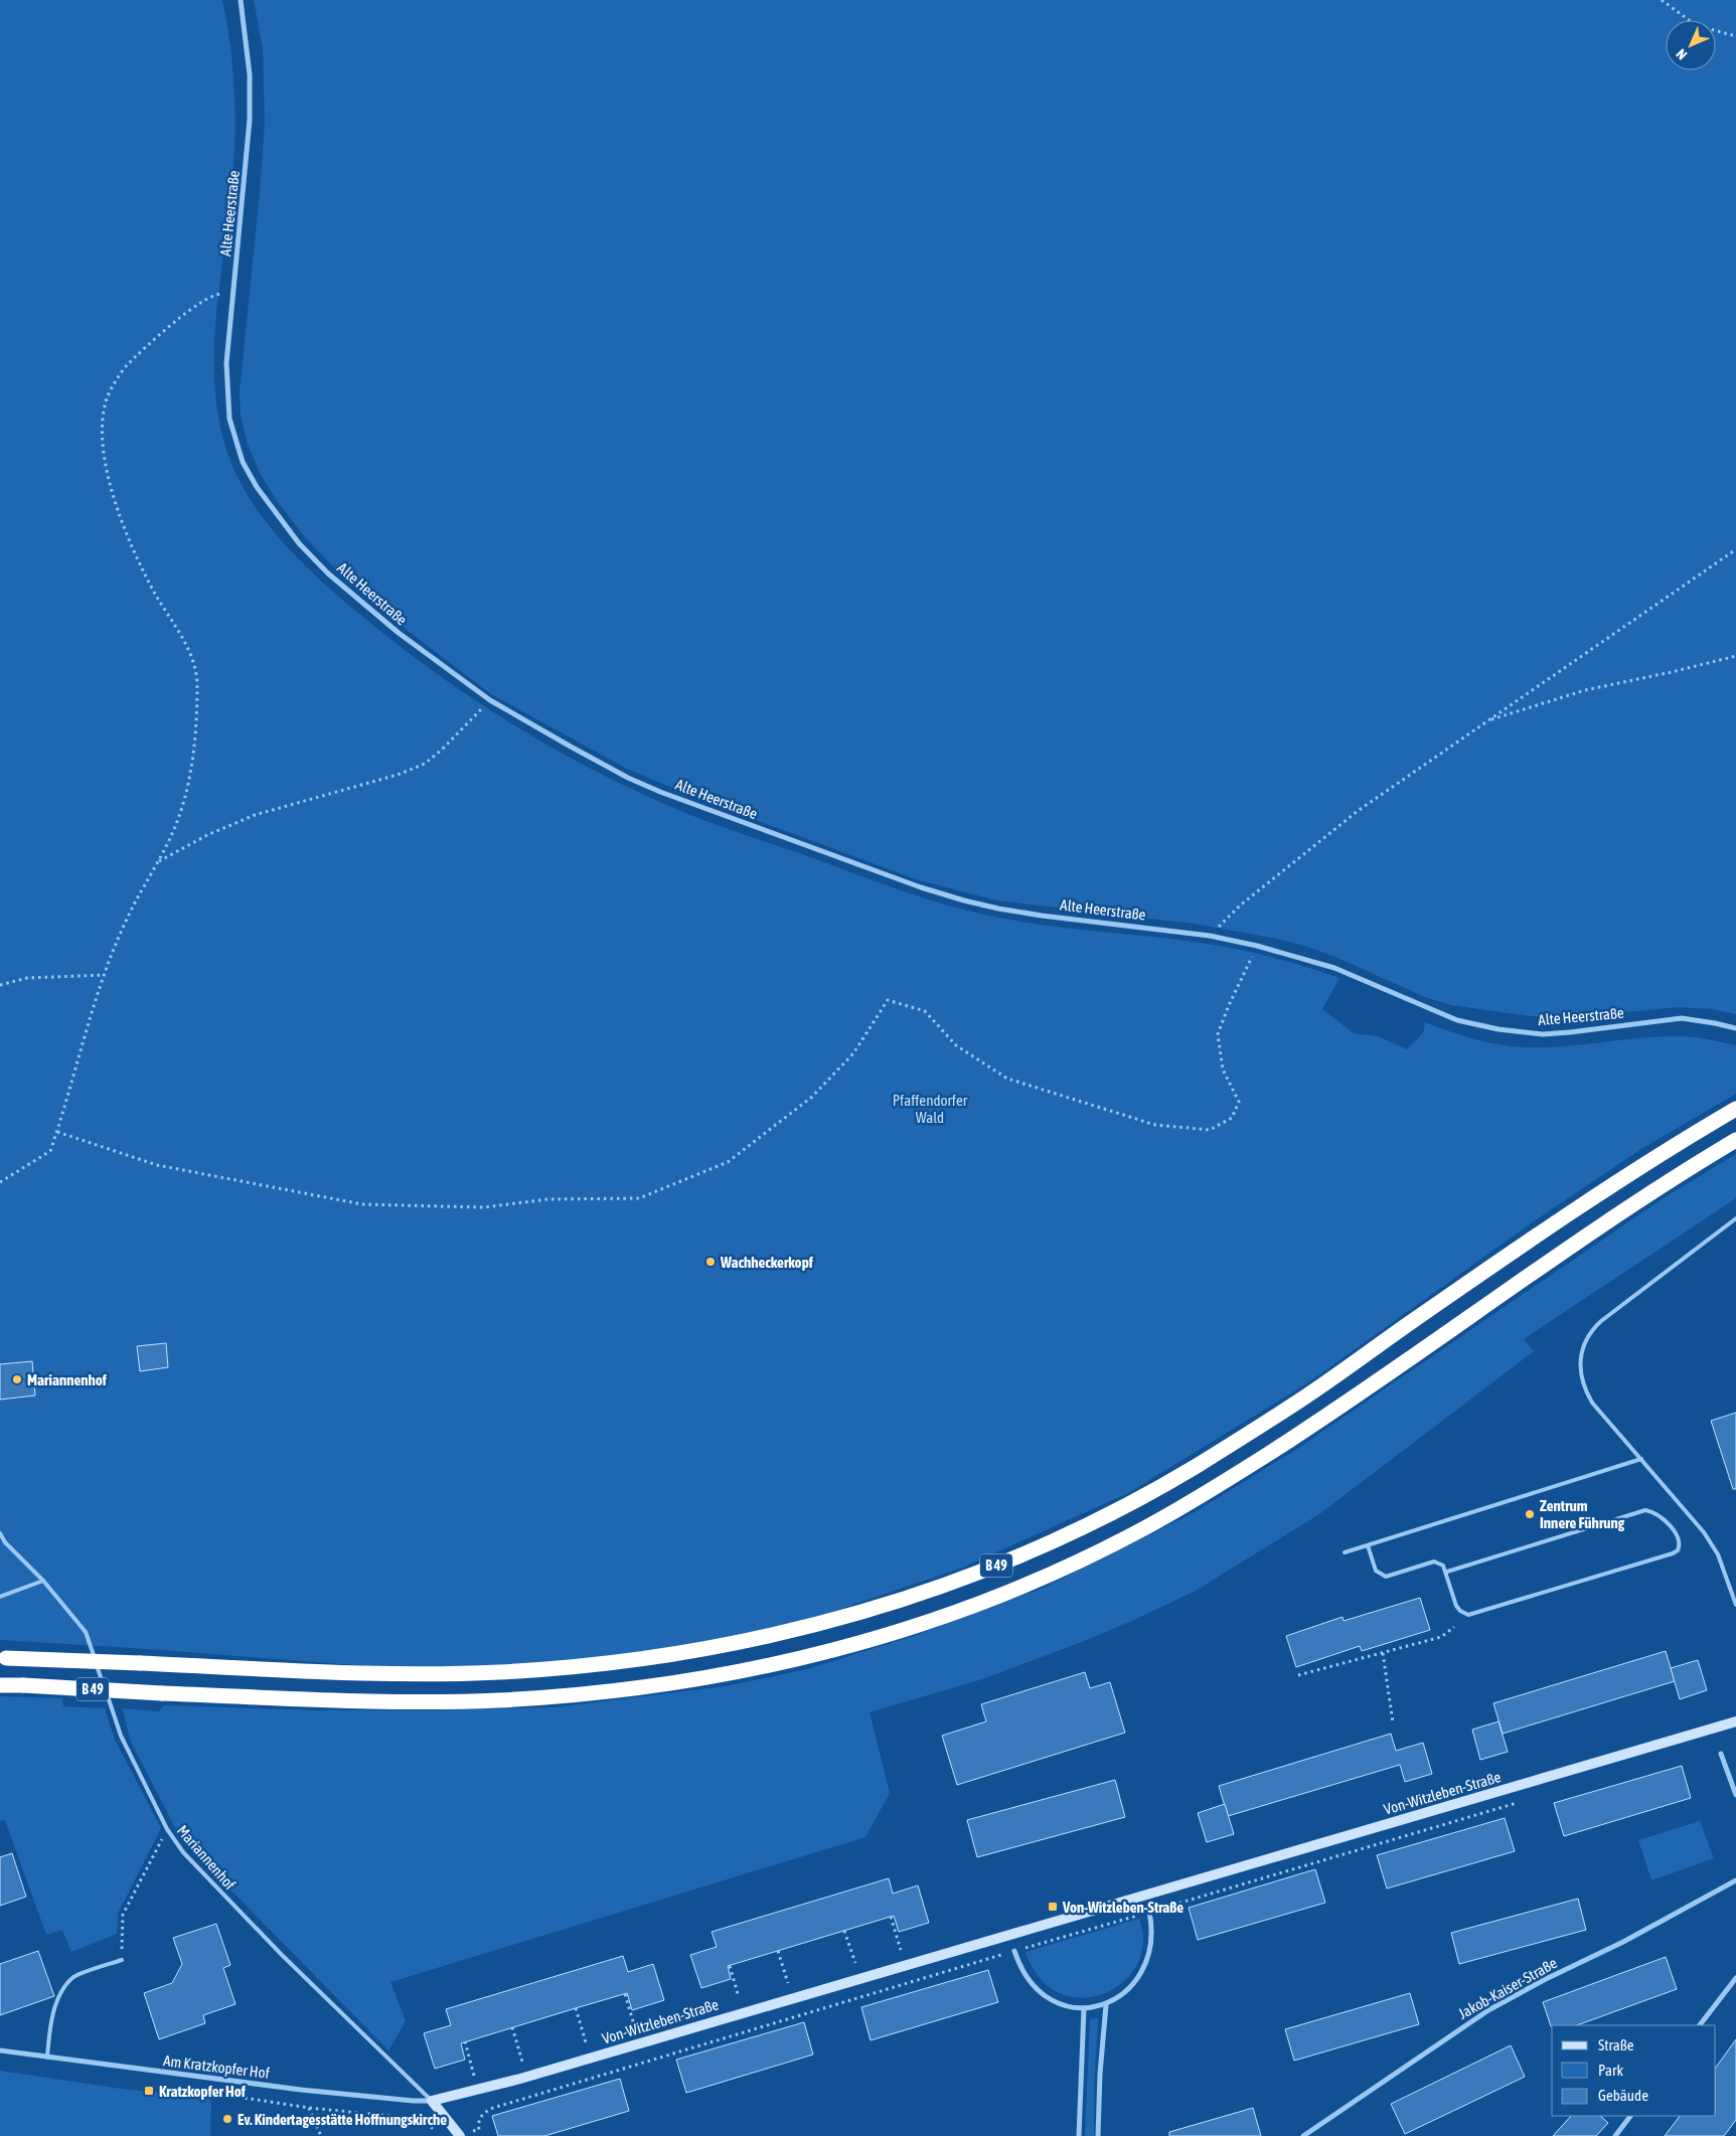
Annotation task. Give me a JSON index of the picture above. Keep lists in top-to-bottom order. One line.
{"streets":{"highway":["B 49"],"street":["Alte Heerstraße","Von-Witzleben-Straße","Jakob-Kaiser-Straße","Am Kratzkopfer Hof"],"lane":["Mariannenhof"]},"crossings":[["Von-Witzleben-Straße","Mariannenhof"],["Von-Witzleben-Straße","Am Kratzkopfer Hof"],["Mariannenhof","Am Kratzkopfer Hof"]],"parks":["Pfaffendorfer Wald"],"places":{"other":["Wachheckerkopf","Mariannenhof","Zentrum Innere Führung","Ev. Kindertagesstätte Hoffnungskirche"],"transit":["Von-Witzleben-Straße","Kratzkopfer Hof"]},"legend":["Straße","Park","Gebäude"],"north":"bottom left"}
